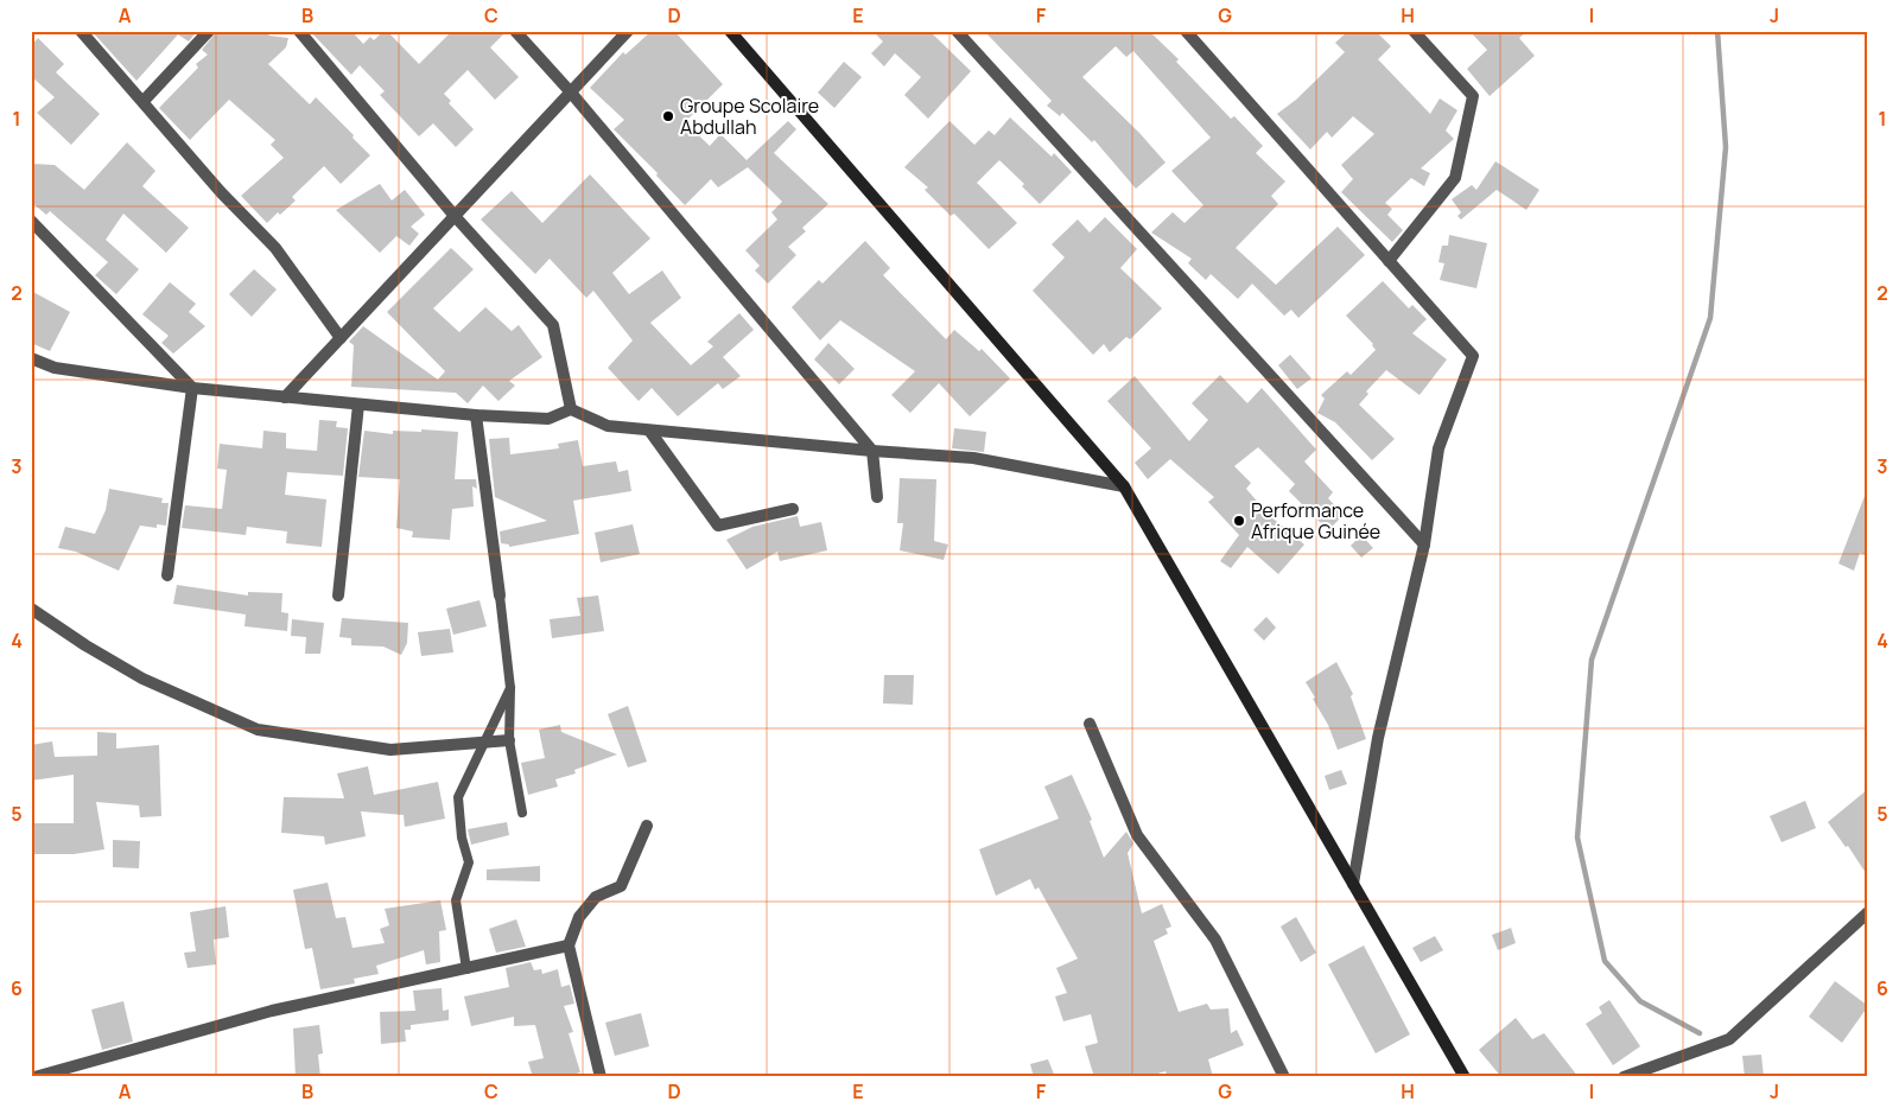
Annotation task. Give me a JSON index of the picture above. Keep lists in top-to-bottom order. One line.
{"places":["Groupe Scolaire Abdullah","Performance Afrique Guinée"],"grid":{"columns":["A","B","C","D","E","F","G","H","I","J"],"rows":["1","2","3","4","5","6"]}}
